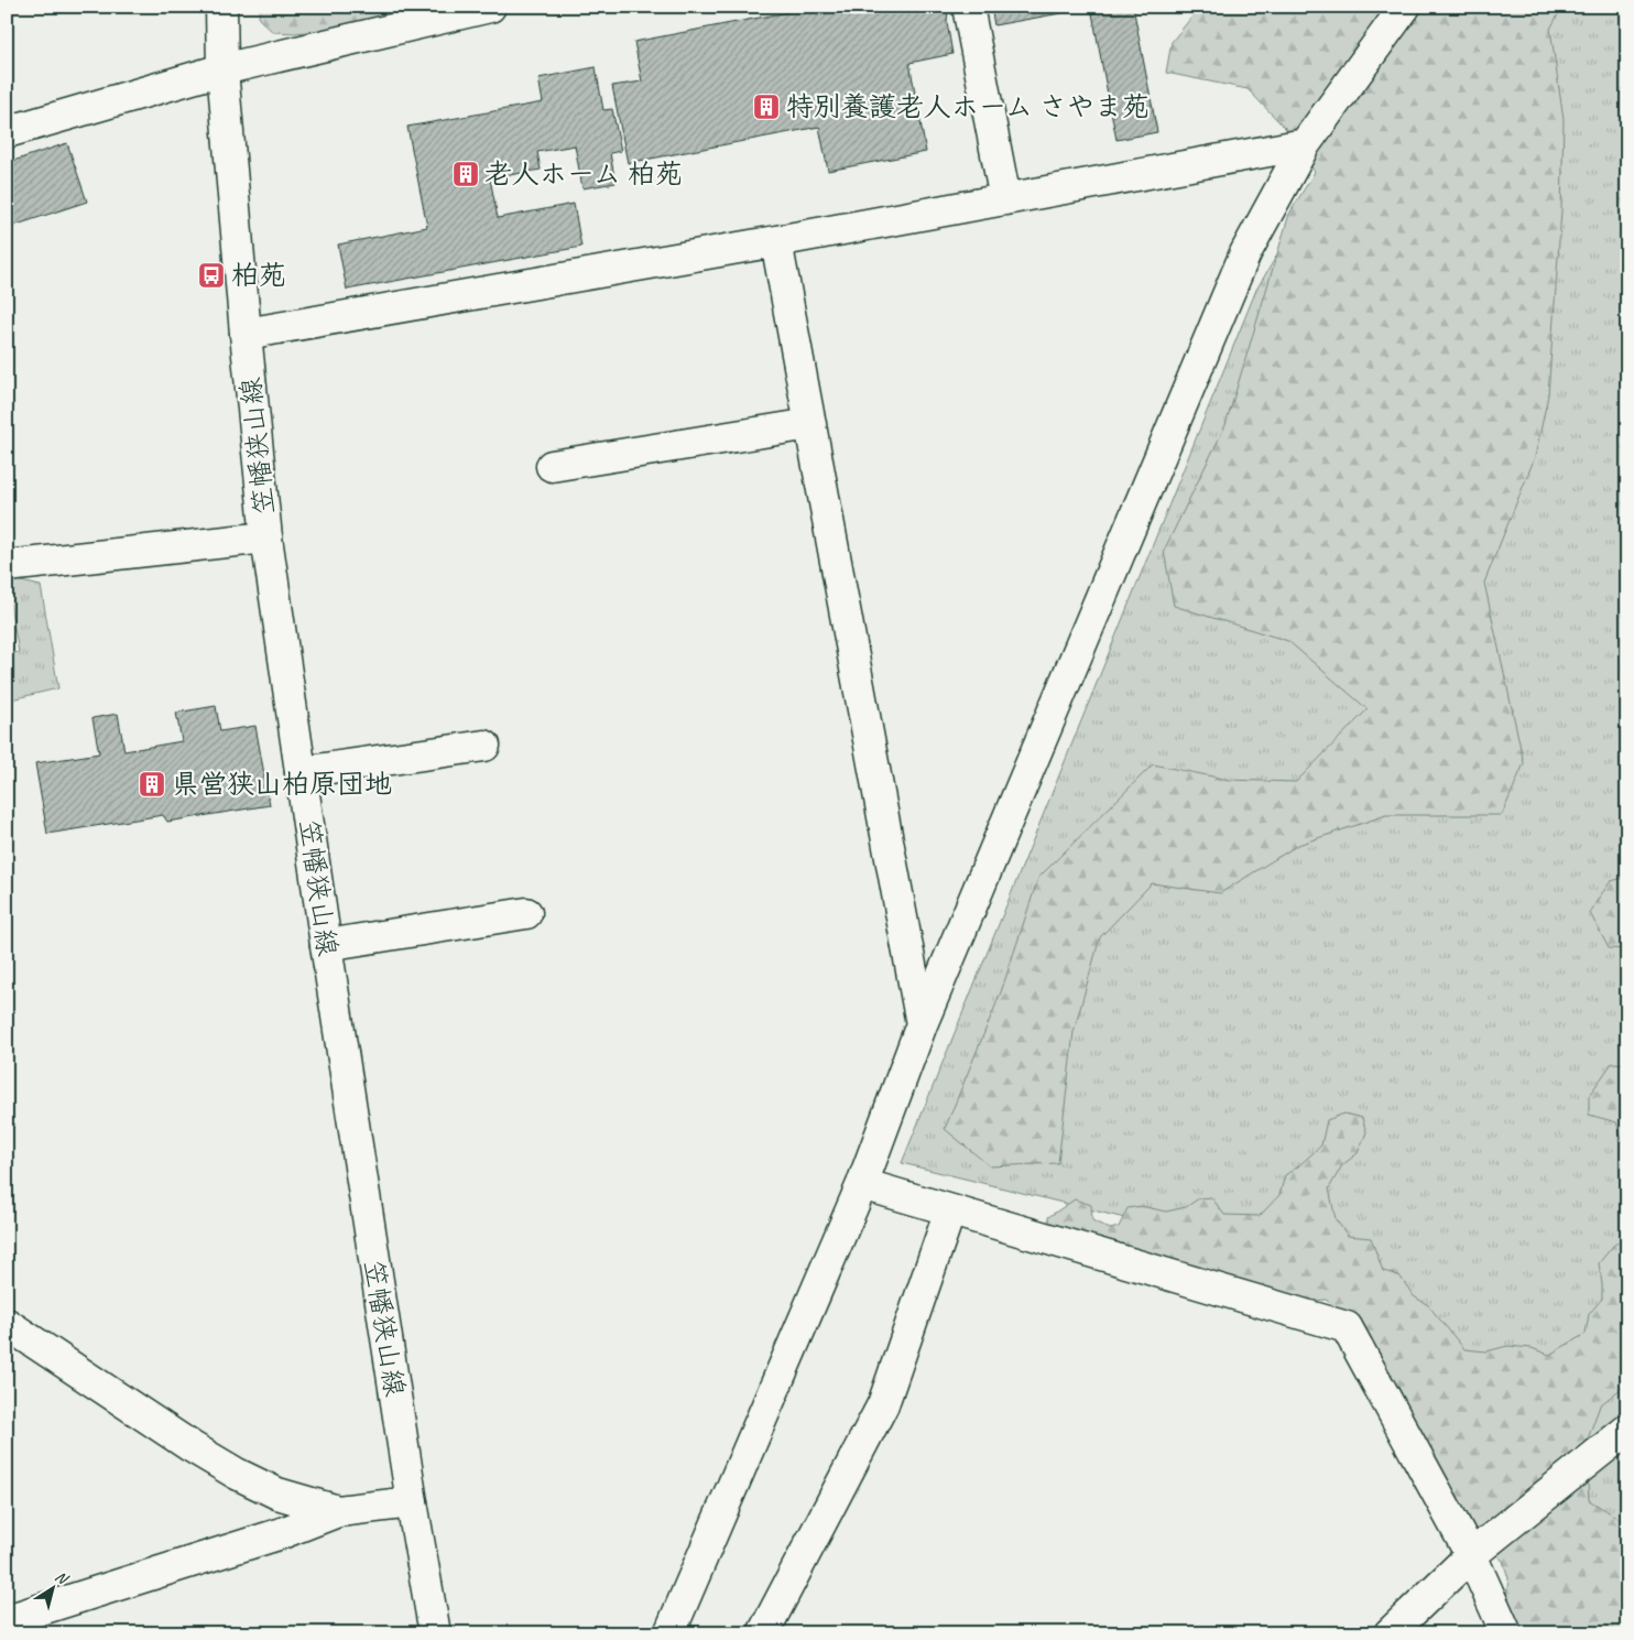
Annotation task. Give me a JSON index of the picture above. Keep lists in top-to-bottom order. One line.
{"streets":{"street":["笠幡狭山線"]},"places":{"building":["特別養護老人ホーム さやま苑","老人ホーム 柏苑","県営狭山柏原団地"],"bus stop":["柏苑"]},"north":"top right"}
